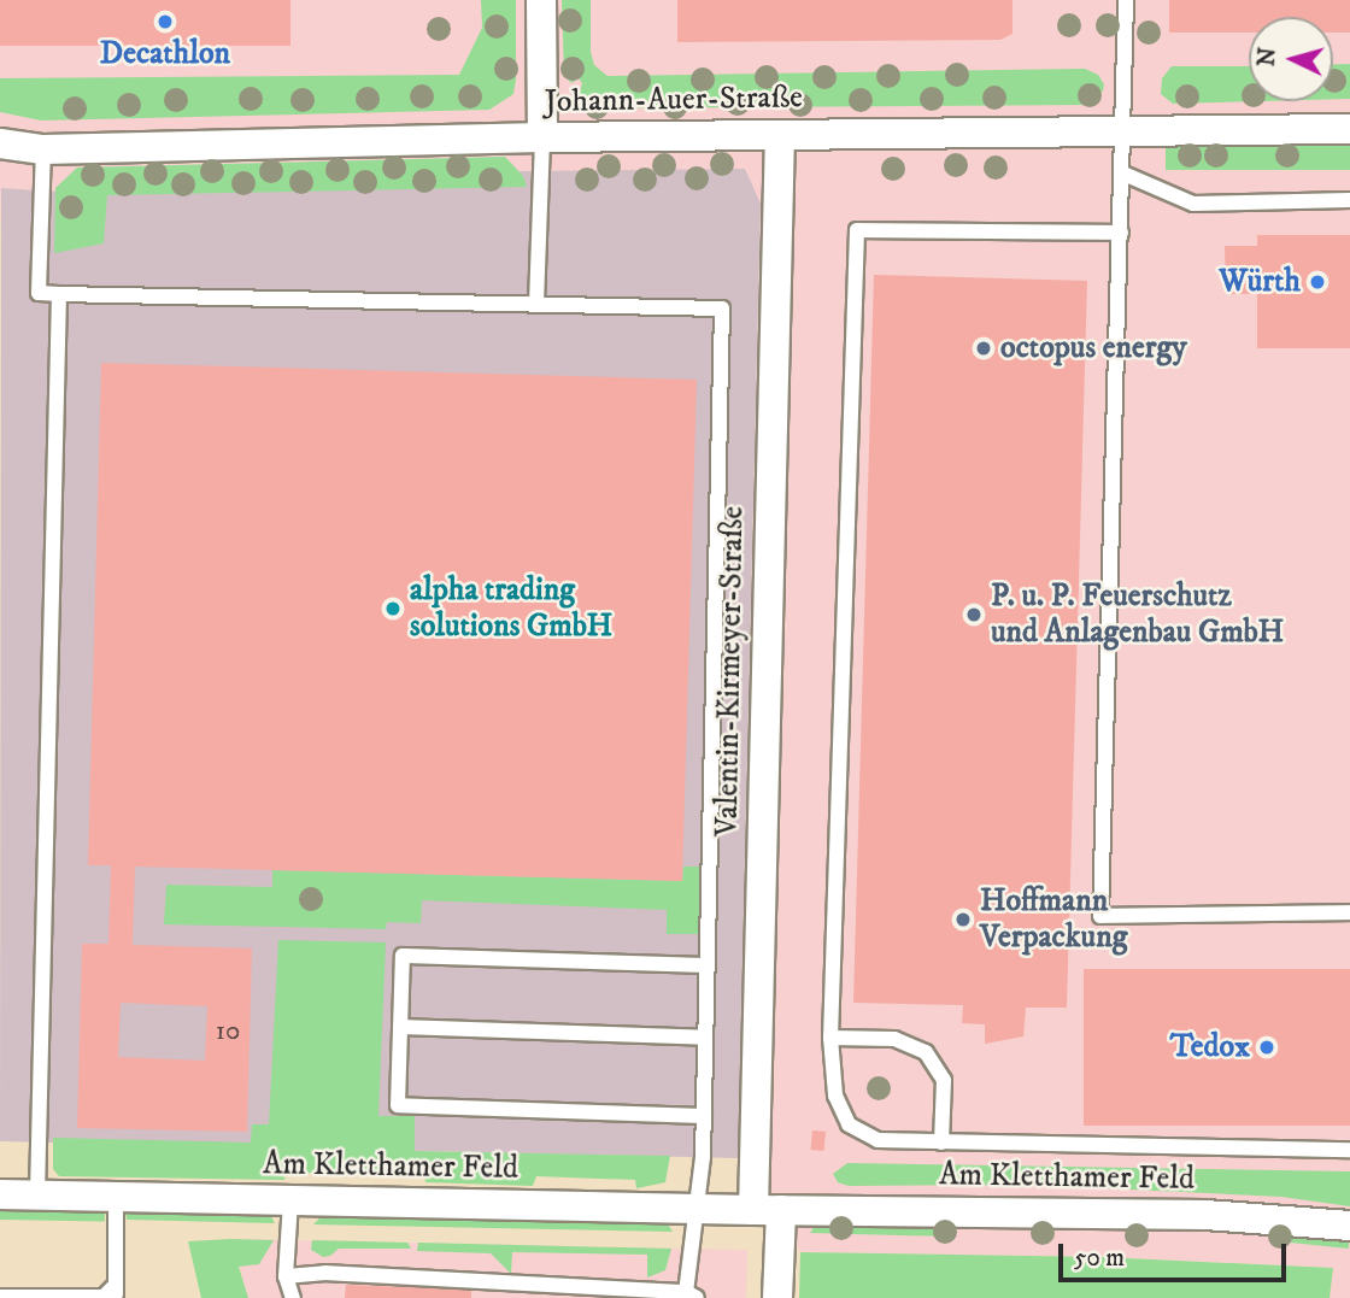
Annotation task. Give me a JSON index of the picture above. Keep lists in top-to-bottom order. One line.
{"streets":{"street":["Johann-Auer-Straße","Valentin-Kirmeyer-Straße","Am Kletthamer Feld"]},"crossings":[["Johann-Auer-Straße","Valentin-Kirmeyer-Straße"],["Valentin-Kirmeyer-Straße","Am Kletthamer Feld"]],"places":["Decathlon","Würth","octopus energy","alpha trading solutions GmbH","P. u. P. Feuerschutz und Anlagenbau GmbH","Hoffmann Verpackung","Tedox"],"house_numbers":["10"],"scale_bar":"50 m","north":"left"}
